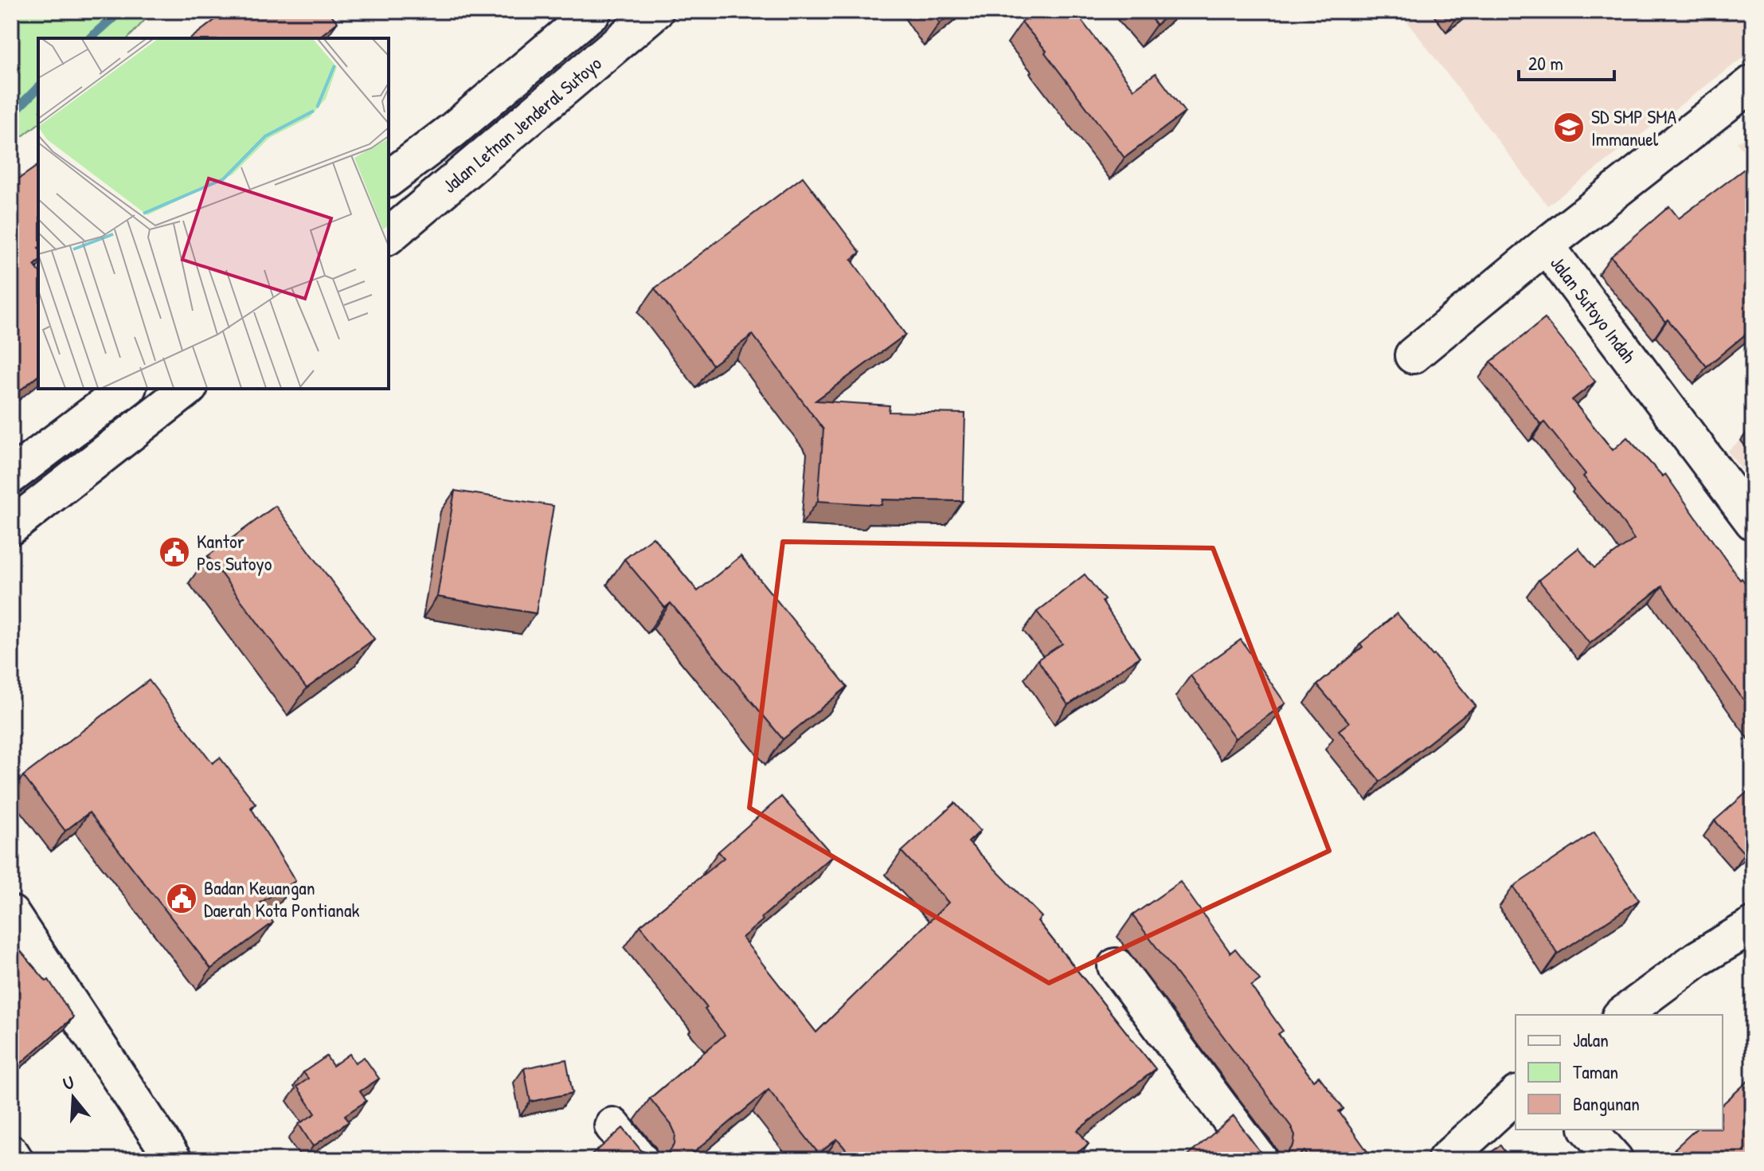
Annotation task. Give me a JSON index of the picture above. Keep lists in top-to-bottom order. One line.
{"streets":{"street":["Jalan Letnan Jenderal Sutoyo","Jalan Sutoyo Indah"]},"places":{"school or university":["SD SMP SMA Immanuel"],"public building":["Kantor Pos Sutoyo","Badan Keuangan Daerah Kota Pontianak"]},"legend":["Jalan","Taman","Bangunan"],"scale_bar":"20 m","north":"top"}
